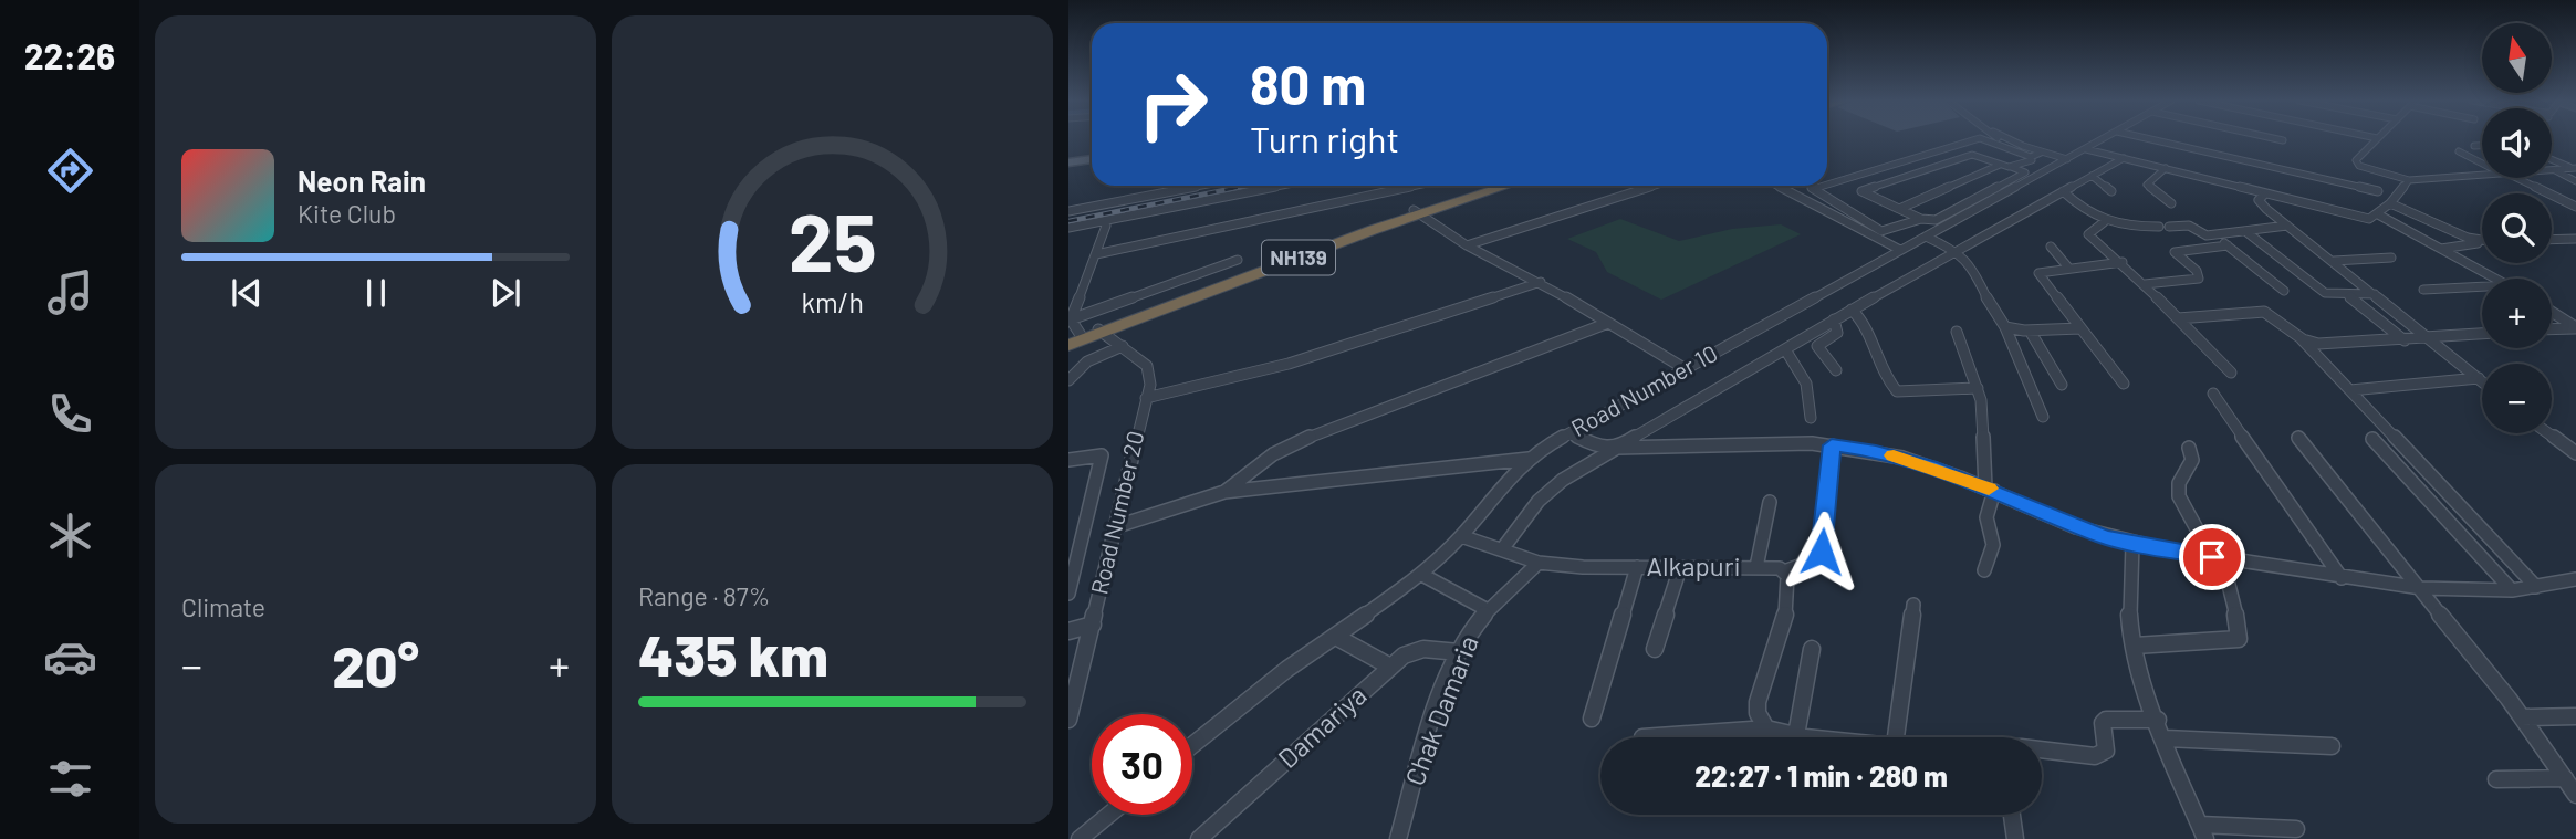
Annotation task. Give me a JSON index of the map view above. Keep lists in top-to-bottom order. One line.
{"streets":{"highway":["NH139"],"street":["Road Number 10","Road Number 20","Alkapuri","Chak Damaria","Damariya"]},"crossings":[["NH139","Road Number 20"],["Road Number 10","Alkapuri"],["Alkapuri","Chak Damaria"],["Chak Damaria","Damariya"]],"north":"top","page":{"tabs":"22:26","map_buttons":["+","−"],"turn":["80 m","Turn right"],"song":["Neon Rain","Kite Club"],"tile":["Climate",["Range · 87%","435 km"]],"heat":["−","20°","+"],"limit":"30","trip":"22:27 · 1 min · 280 m","gauge":["25","km/h"]}}
